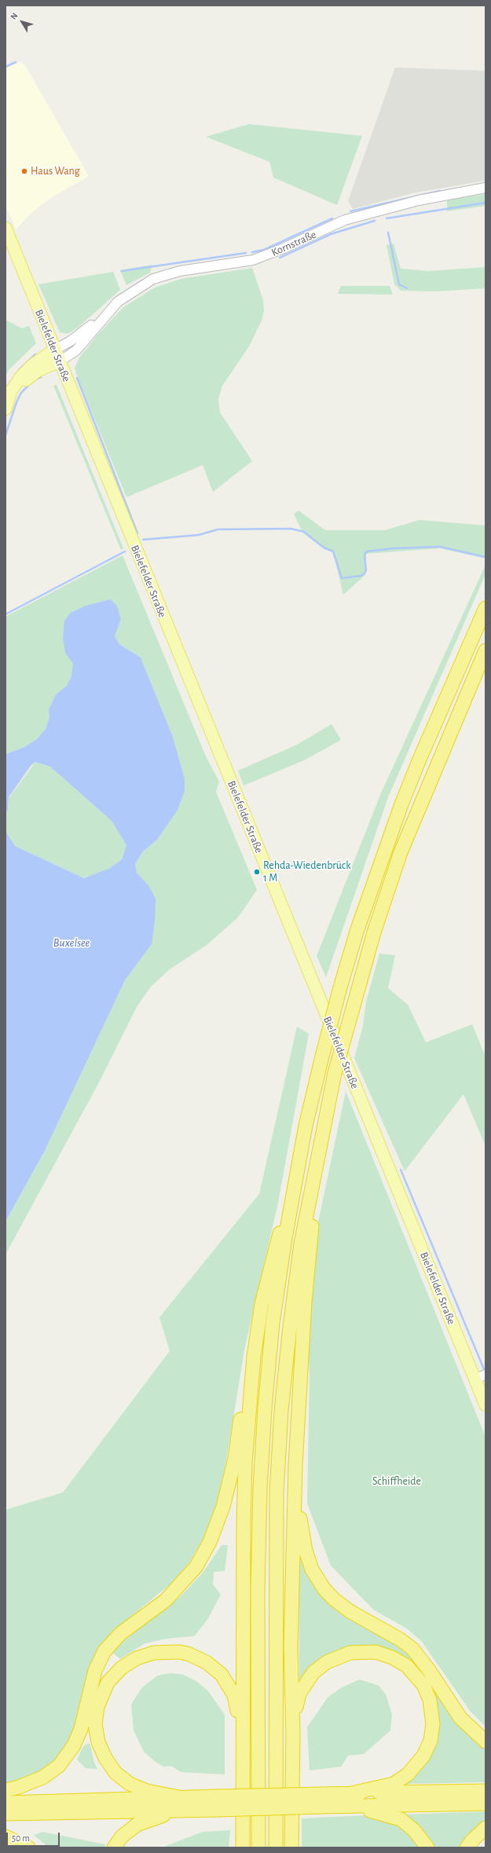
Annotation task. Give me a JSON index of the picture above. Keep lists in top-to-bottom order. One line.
{"streets":{"main road":["Bielefelder Straße"],"street":["Kornstraße"]},"crossings":[["Kornstraße","Bielefelder Straße"]],"water":["Buxelsee"],"parks":["Schiffheide"],"places":["Haus Wang","Rehda-Wiedenbrück 1 M"],"scale_bar":"50 m","north":"top left"}
